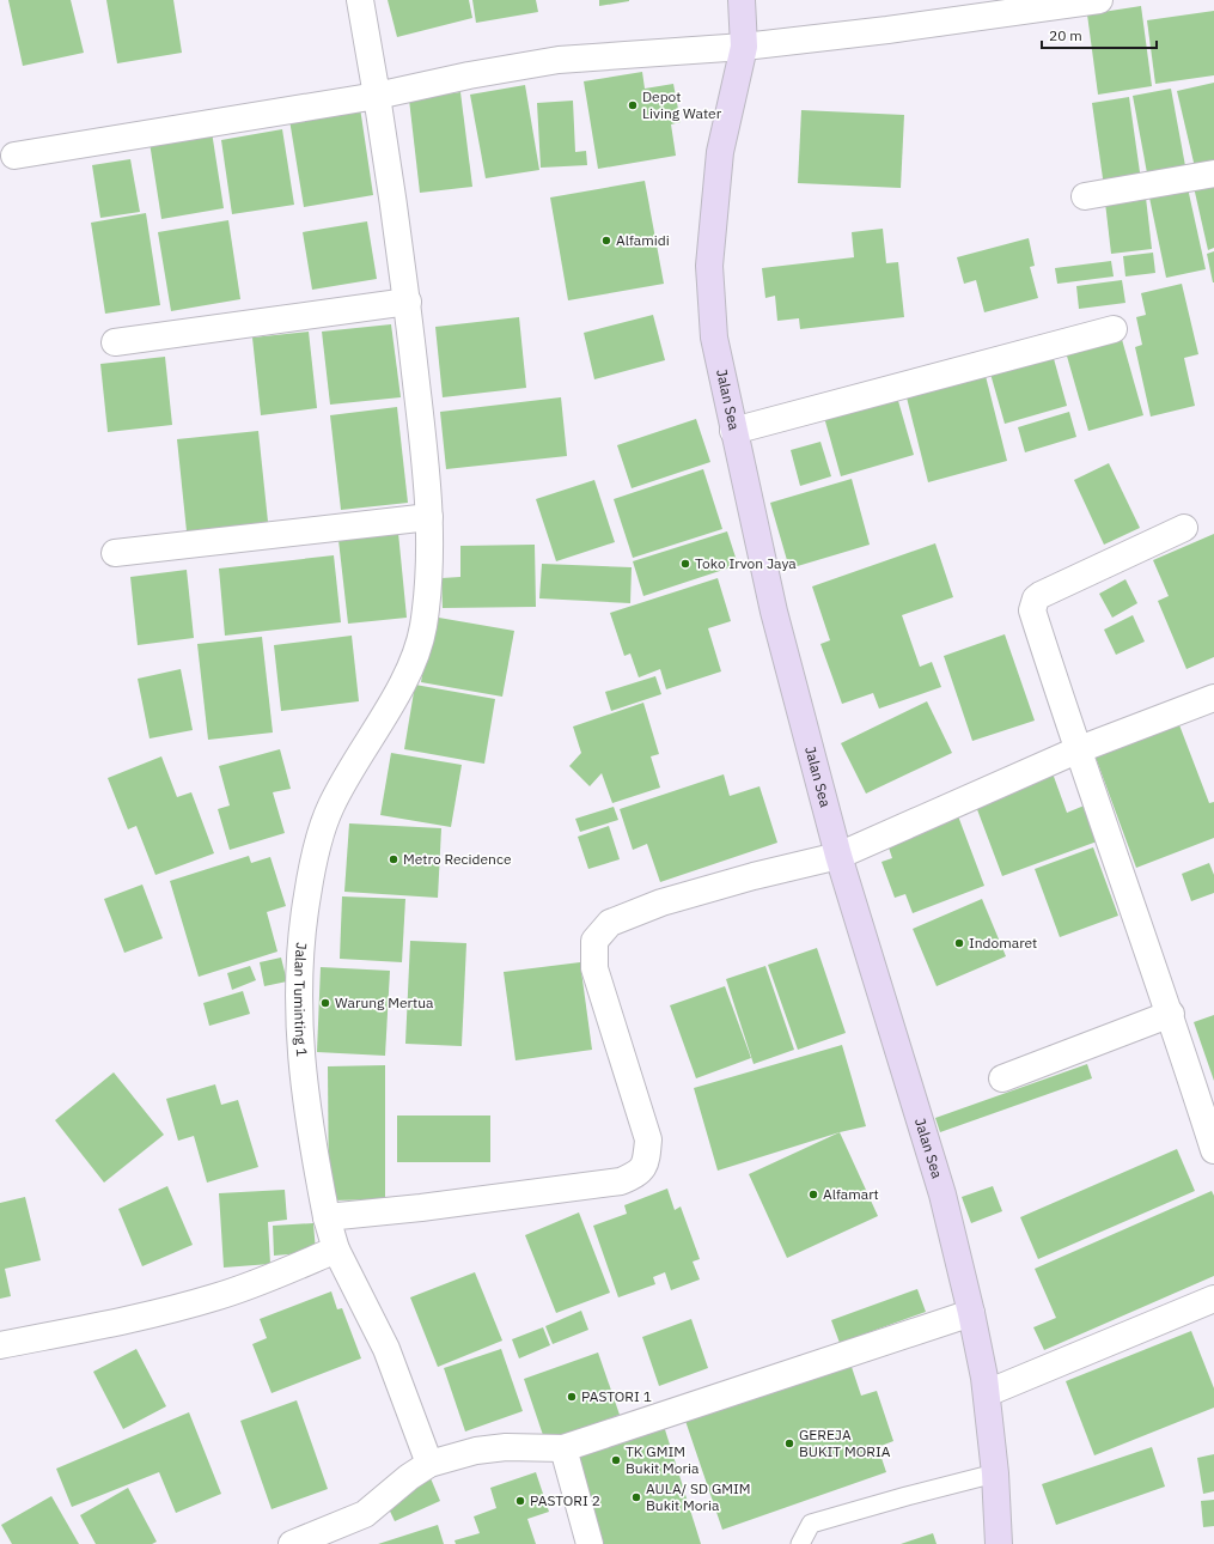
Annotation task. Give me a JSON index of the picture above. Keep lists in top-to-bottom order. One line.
{"streets":{"main road":["Jalan Sea"],"street":["Jalan Tuminting 1"]},"places":["Depot Living Water","Alfamidi","Toko Irvon Jaya","Metro Recidence","Indomaret","Warung Mertua","Alfamart","PASTORI 1","GEREJA BUKIT MORIA","TK GMIM Bukit Moria","AULA/ SD GMIM Bukit Moria","PASTORI 2"],"scale_bar":"20 m"}
